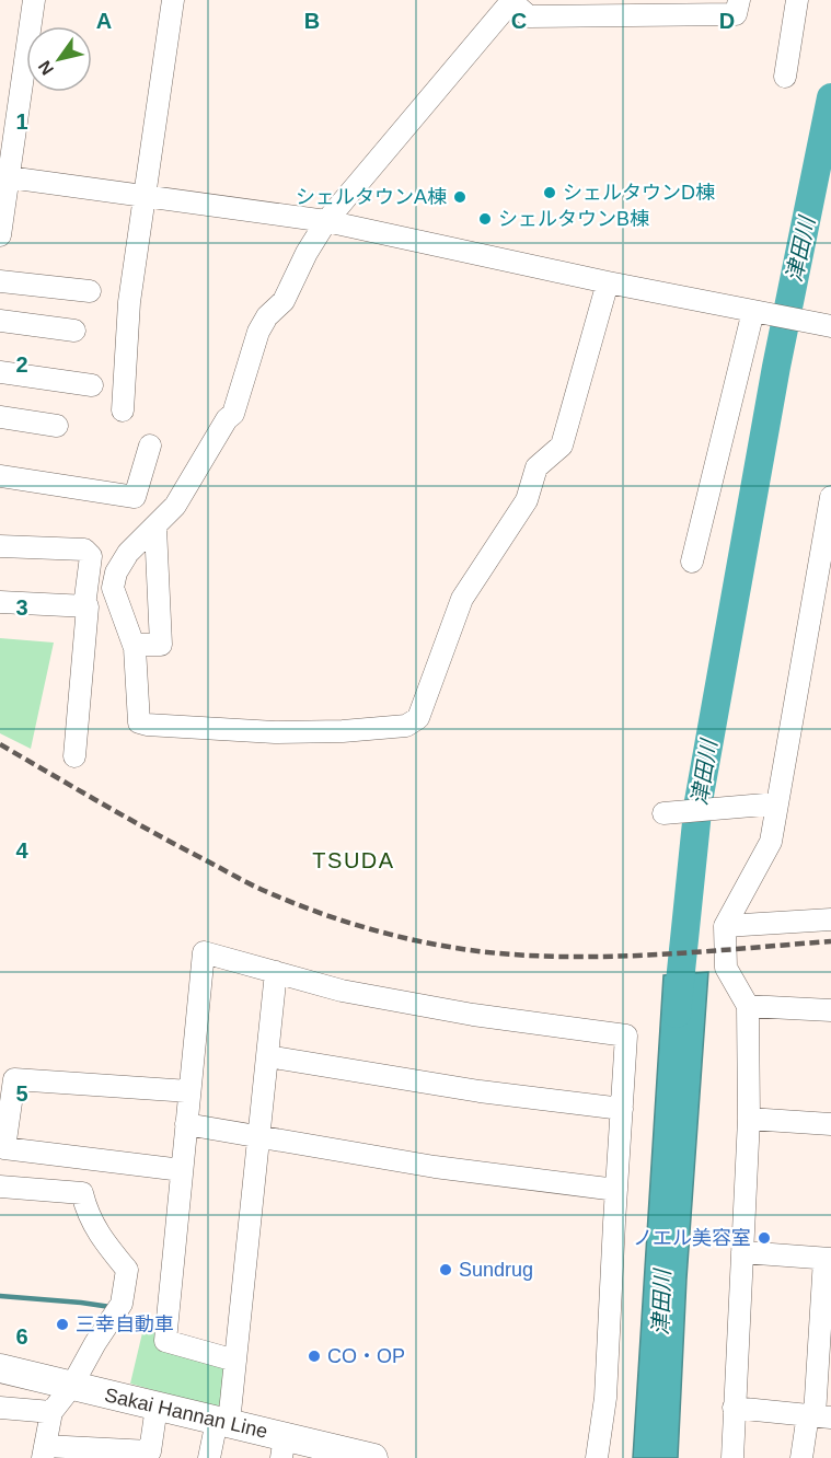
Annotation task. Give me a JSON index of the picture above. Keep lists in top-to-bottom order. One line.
{"streets":{"main road":["Sakai Hannan Line"]},"districts":["TSUDA"],"water":["津田川"],"places":["シェルタウンD棟","シェルタウンA棟","シェルタウンB棟","ノエル美容室","Sundrug","三幸自動車","CO・OP"],"north":"bottom left","grid":{"columns":["A","B","C","D"],"rows":["1","2","3","4","5","6"]}}
